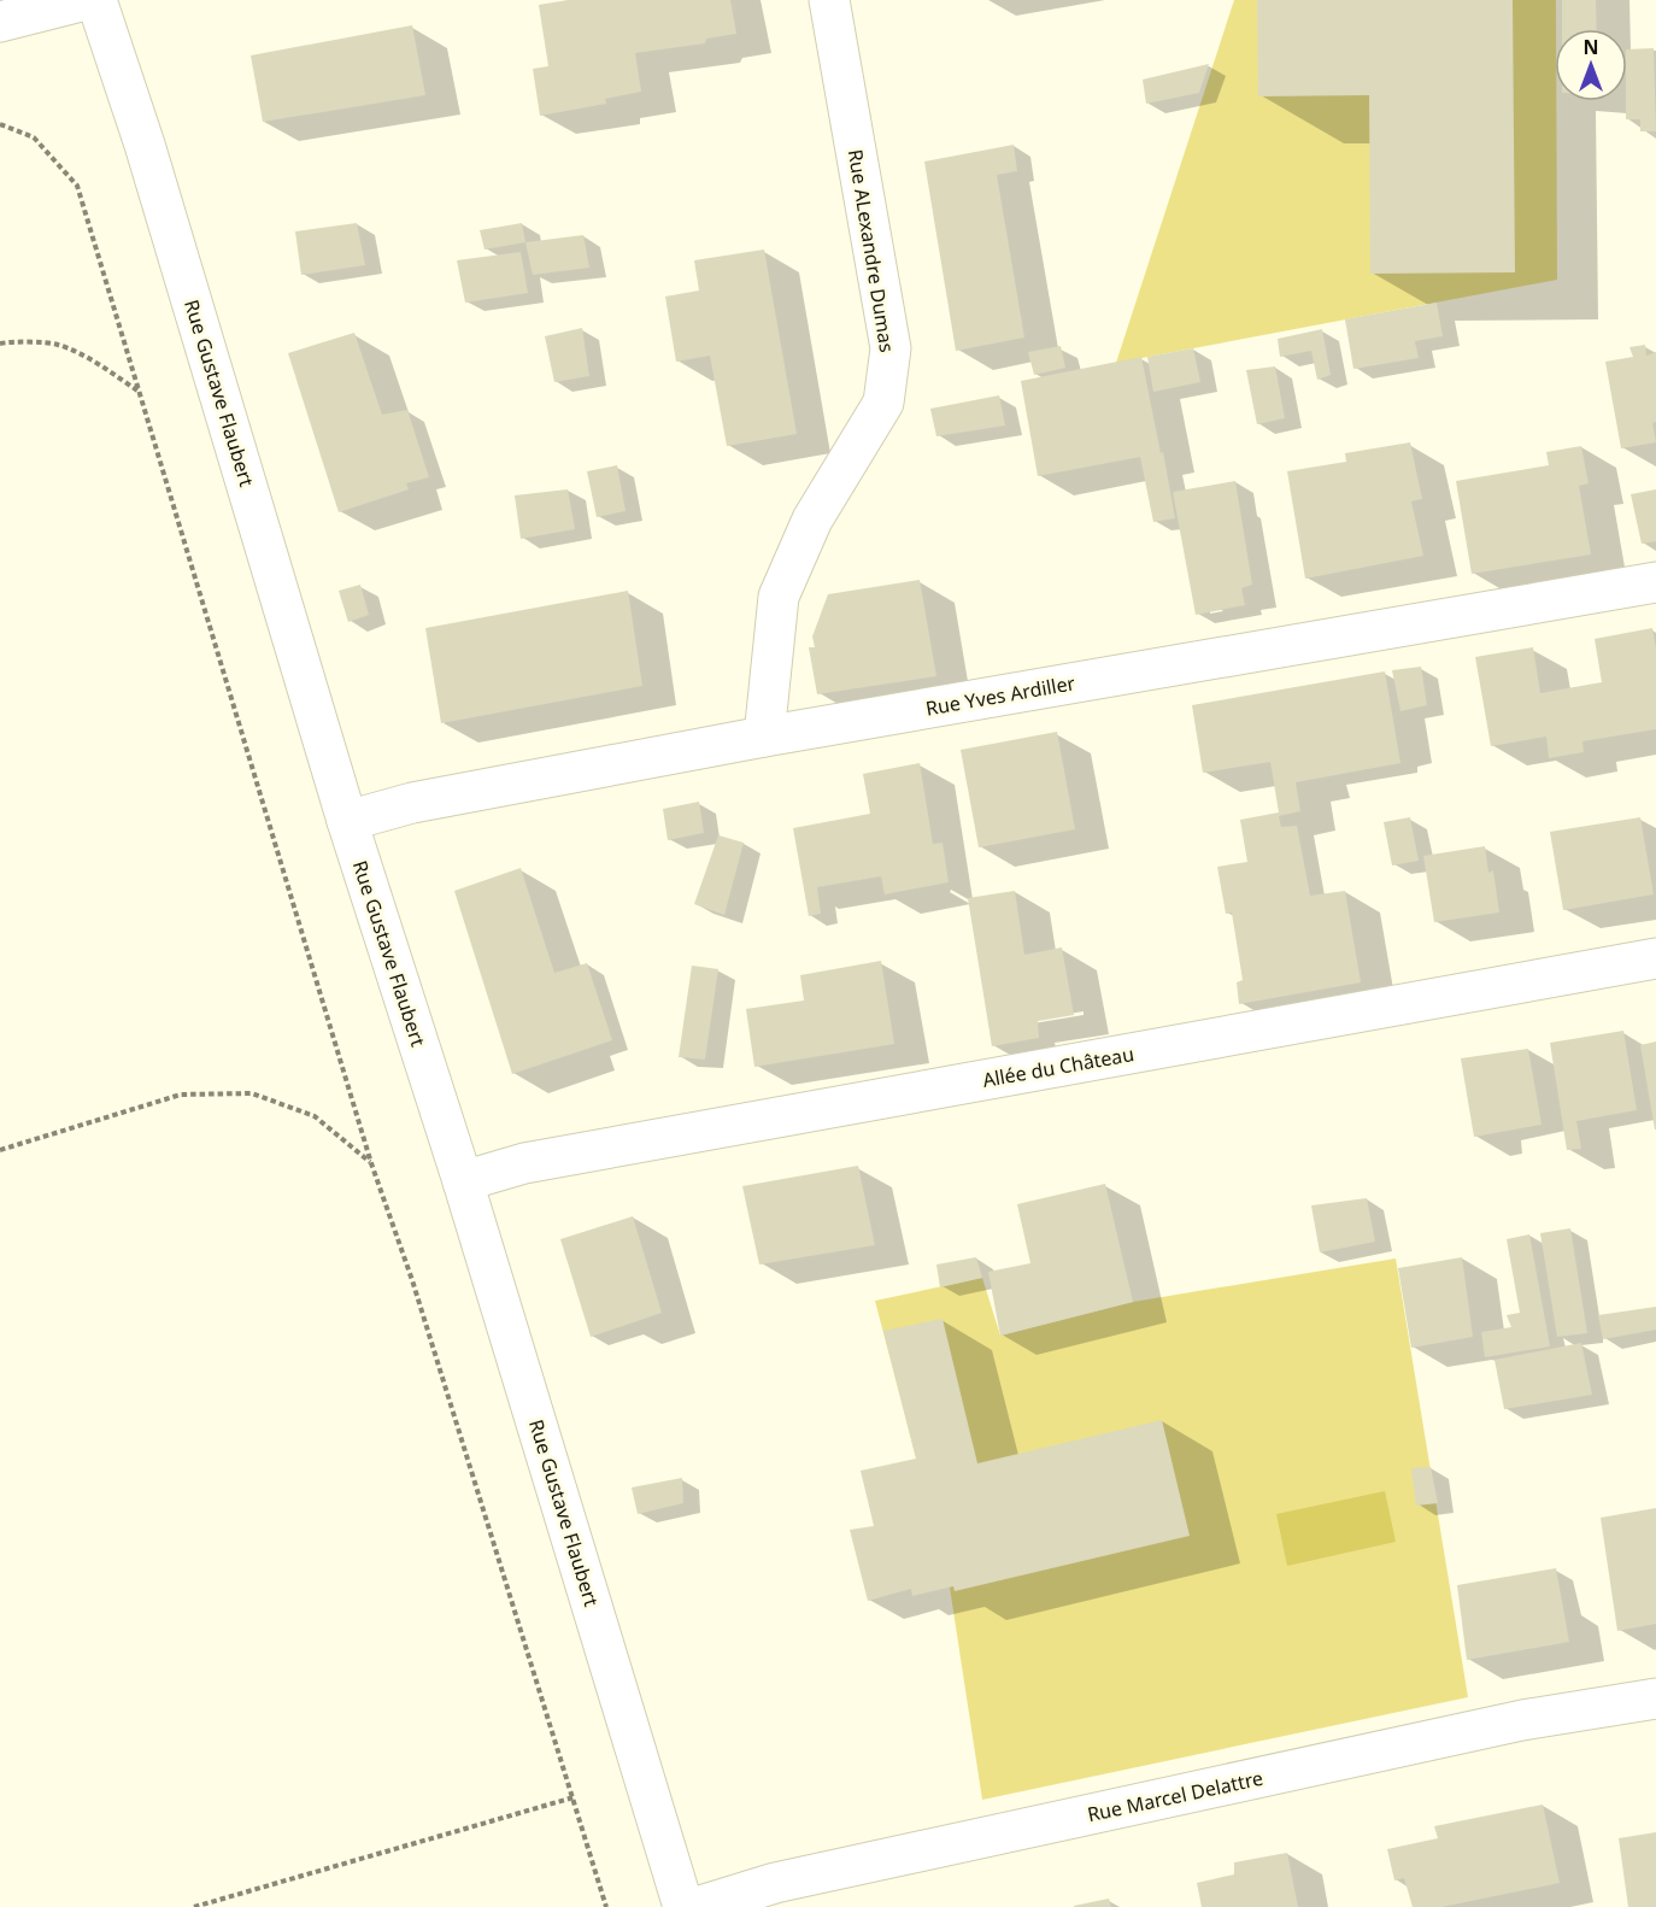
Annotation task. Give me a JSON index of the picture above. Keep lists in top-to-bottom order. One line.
{"streets":{"street":["Rue ALexandre Dumas","Rue Gustave Flaubert","Rue Yves Ardiller","Allée du Château","Rue Marcel Delattre"]},"crossings":[["Rue ALexandre Dumas","Rue Yves Ardiller"],["Rue Gustave Flaubert","Rue Yves Ardiller"],["Rue Gustave Flaubert","Allée du Château"]],"north":"top"}
